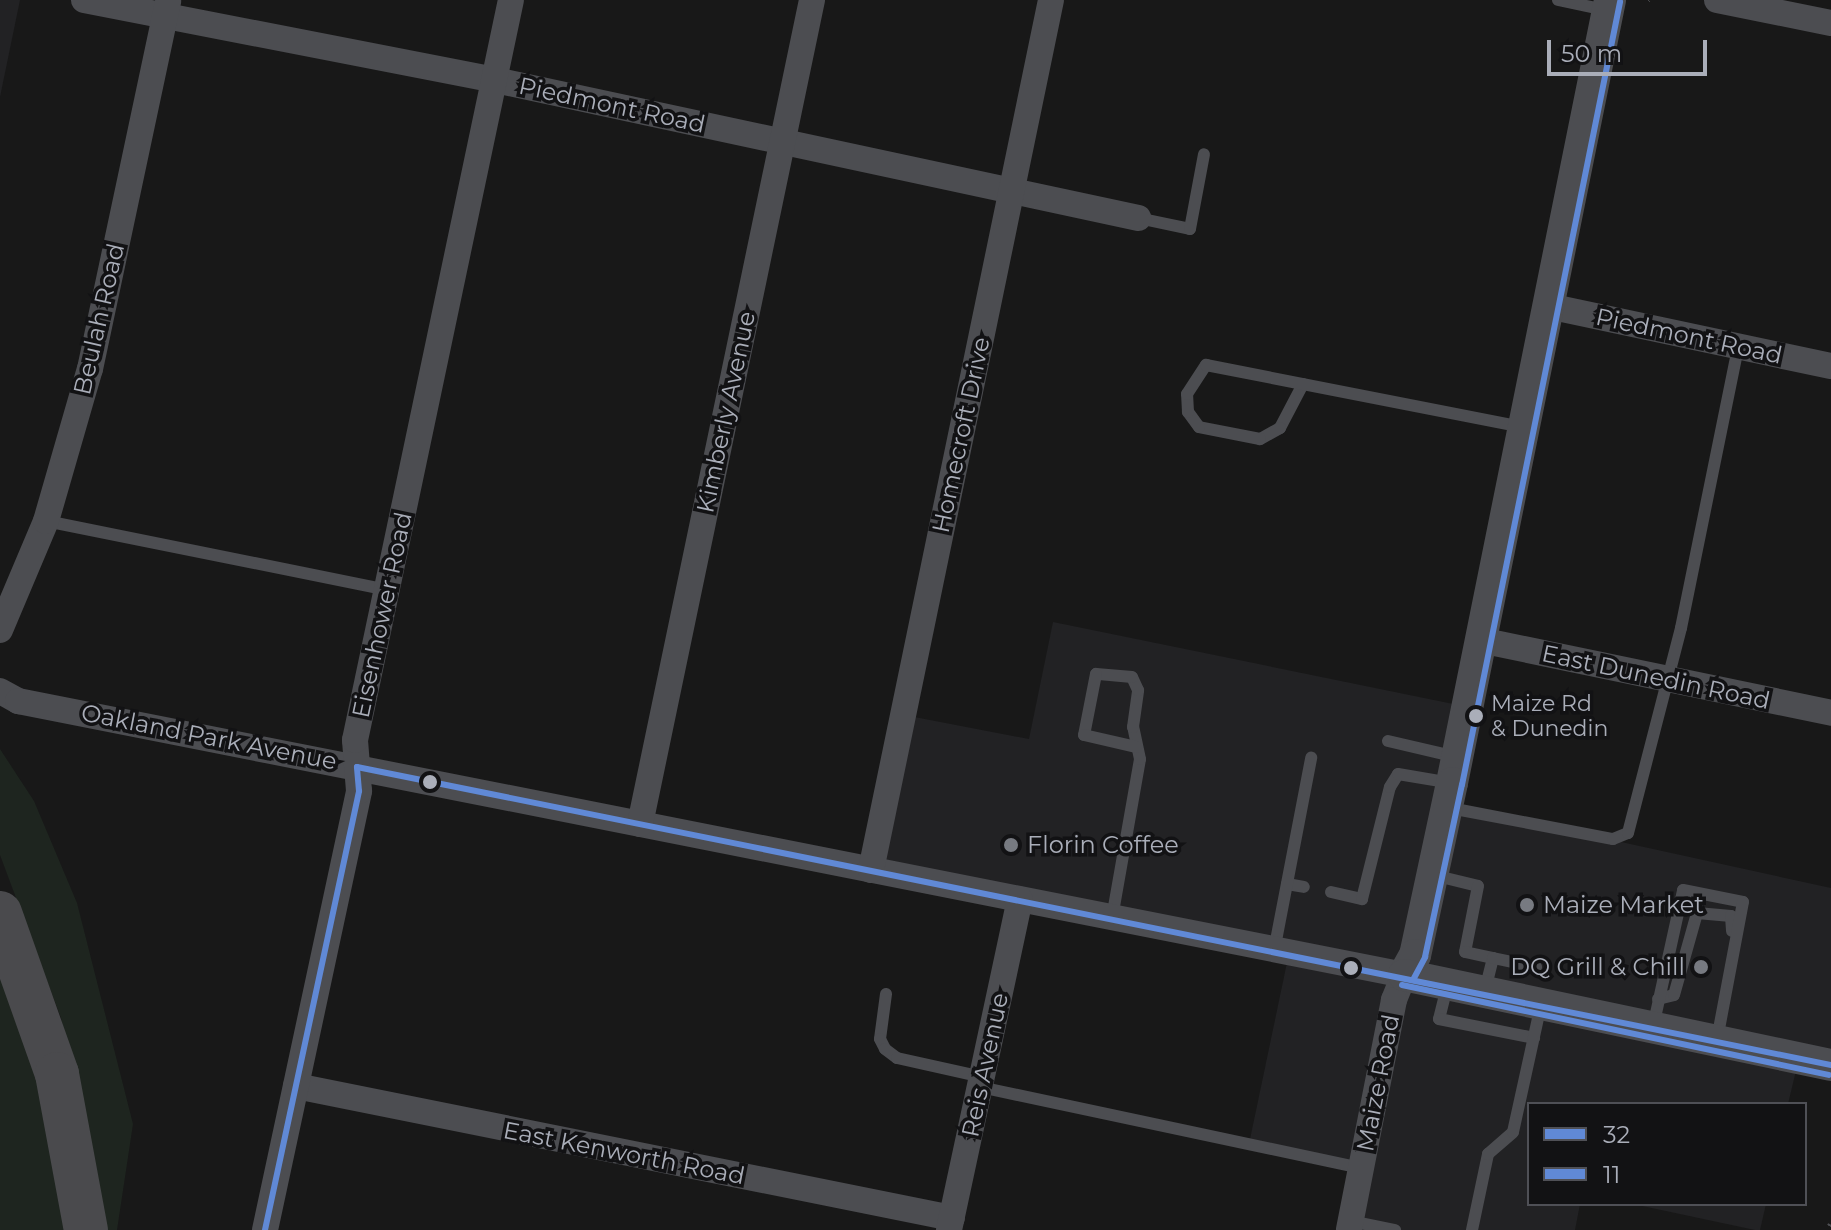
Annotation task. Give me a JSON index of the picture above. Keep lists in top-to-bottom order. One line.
{"streets":{"street":["Piedmont Road","Beulah Road","Kimberly Avenue","Homecroft Drive","Eisenhower Road","East Dunedin Road","Oakland Park Avenue","Reis Avenue","Maize Road","East Kenworth Road"]},"crossings":[["Piedmont Road","Beulah Road"],["Piedmont Road","Kimberly Avenue"],["Piedmont Road","Homecroft Drive"],["Piedmont Road","Eisenhower Road"],["Piedmont Road","Maize Road"],["Kimberly Avenue","Oakland Park Avenue"],["Homecroft Drive","Oakland Park Avenue"],["Eisenhower Road","Oakland Park Avenue"],["Eisenhower Road","East Kenworth Road"],["East Dunedin Road","Maize Road"],["Oakland Park Avenue","Reis Avenue"],["Oakland Park Avenue","Maize Road"],["Reis Avenue","East Kenworth Road"]],"places":["Maize Rd & Dunedin","Florin Coffee","Maize Market","DQ Grill & Chill"],"lines":["transit line 11","transit line 32"],"legend":["32","11"],"scale_bar":"50 m"}
